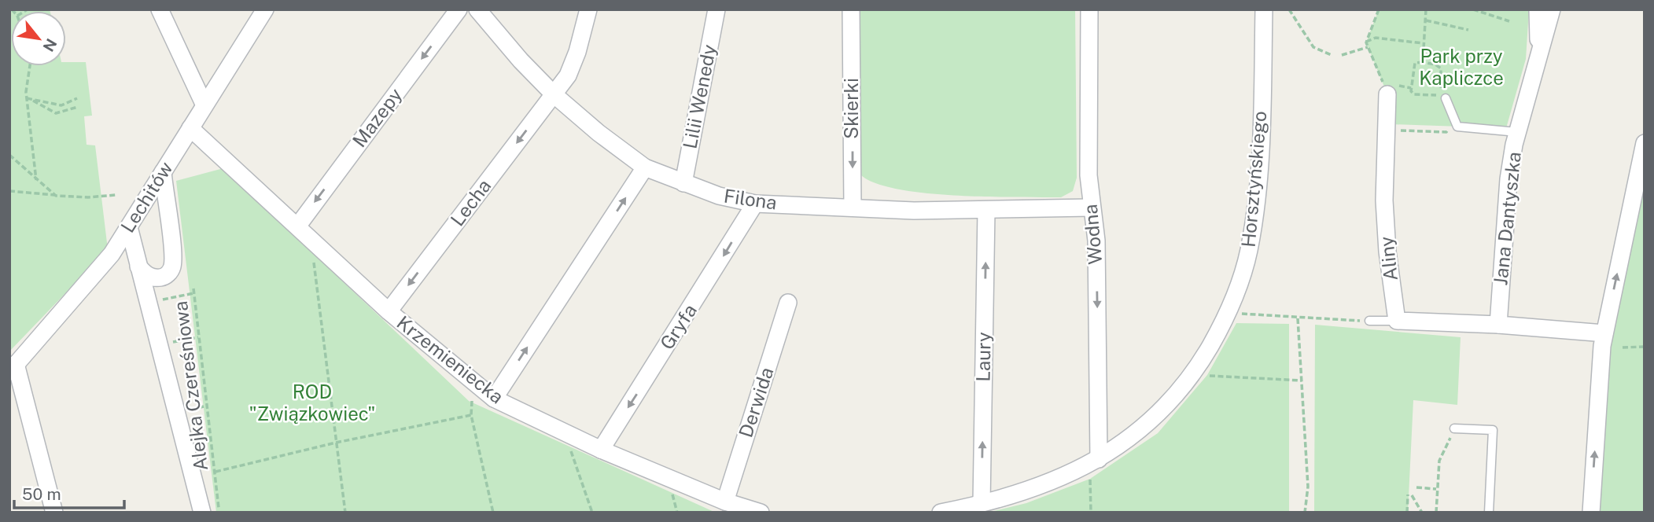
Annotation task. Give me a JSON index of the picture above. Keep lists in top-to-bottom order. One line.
{"streets":{"street":["Lilii Wenedy","Skierki","Mazepy","Horsztyńskiego","Lechitów","Filona","Lecha","Jana Dantyszka","Wodna","Aliny","Gryfa","Laury","Krzemieniecka","Derwida"],"path":["Alejka Czereśniowa"]},"crossings":[["Lilii Wenedy","Filona"],["Skierki","Filona"],["Mazepy","Krzemieniecka"],["Horsztyńskiego","Wodna"],["Lechitów","Krzemieniecka"],["Filona","Lecha"],["Filona","Wodna"],["Filona","Gryfa"],["Filona","Laury"],["Lecha","Krzemieniecka"],["Gryfa","Krzemieniecka"],["Krzemieniecka","Derwida"]],"one_way":["Skierki","Mazepy","Wodna","Laury"],"parks":["Park przy Kapliczce","ROD \"Związkowiec\""],"scale_bar":"50 m","north":"bottom right"}
